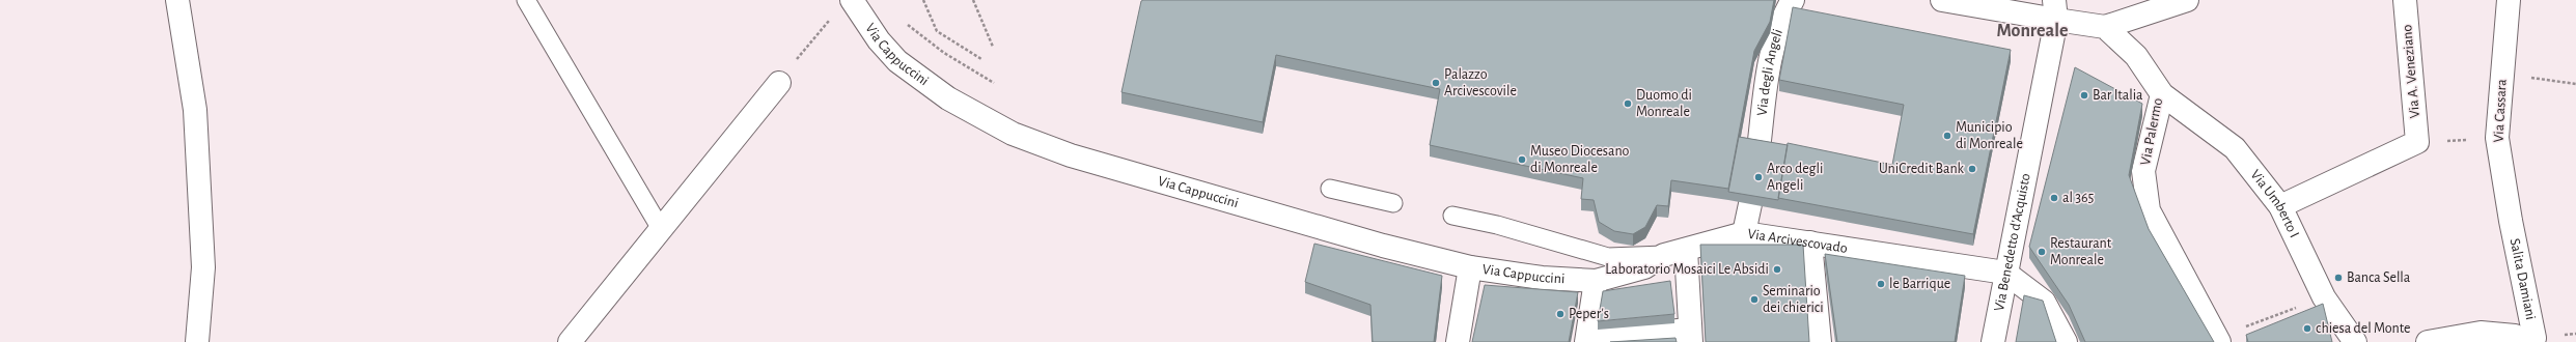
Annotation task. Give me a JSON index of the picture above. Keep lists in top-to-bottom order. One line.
{"streets":{"street":["Via Cappuccini","Via A. Veneziano","Via degli Angeli","Via Cassara","Via Palermo","Via Umberto I","Via Arcivescovado","Via Benedetto d'Acquisto","Salita Damiani"]},"crossings":[["Via Cappuccini","Via Arcivescovado"],["Via Cassara","Salita Damiani"],["Via Palermo","Via Umberto I"],["Via Arcivescovado","Via Benedetto d'Acquisto"]],"districts":["Monreale"],"places":["Palazzo Arcivescovile","Bar Italia","Duomo di Monreale","Municipio di Monreale","Museo Diocesano di Monreale","UniCredit Bank","Arco degli Angeli","al 365","Restaurant Monreale","Laboratorio Mosaici Le Absidi","Banca Sella","le Barrique","Seminario dei chierici","Peper's","chiesa del Monte"]}
